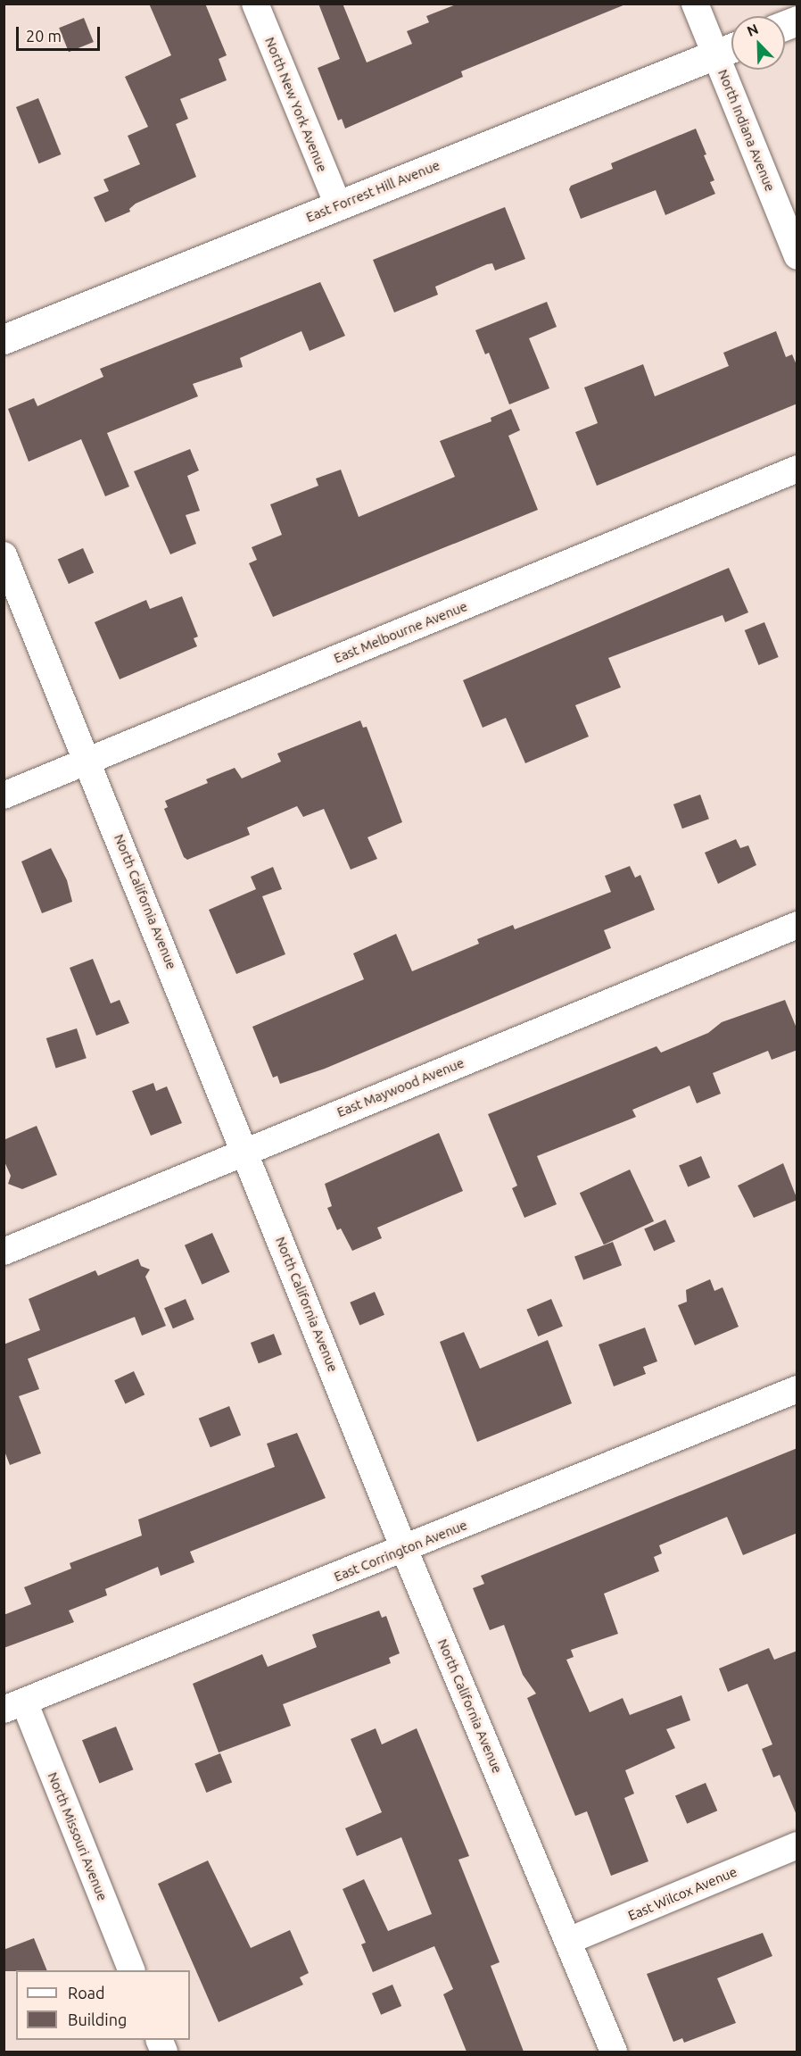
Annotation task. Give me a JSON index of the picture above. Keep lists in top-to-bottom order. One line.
{"streets":{"main road":["East Forrest Hill Avenue"],"street":["North New York Avenue","North Indiana Avenue","East Melbourne Avenue","North California Avenue","East Maywood Avenue","East Corrington Avenue","North Missouri Avenue","East Wilcox Avenue"]},"crossings":[["North New York Avenue","East Forrest Hill Avenue"],["North Indiana Avenue","East Forrest Hill Avenue"],["East Melbourne Avenue","North California Avenue"],["North California Avenue","East Maywood Avenue"],["North California Avenue","East Corrington Avenue"],["North California Avenue","East Wilcox Avenue"],["East Corrington Avenue","North Missouri Avenue"]],"legend":["Road","Building"],"scale_bar":"20 m","north":"top left"}
